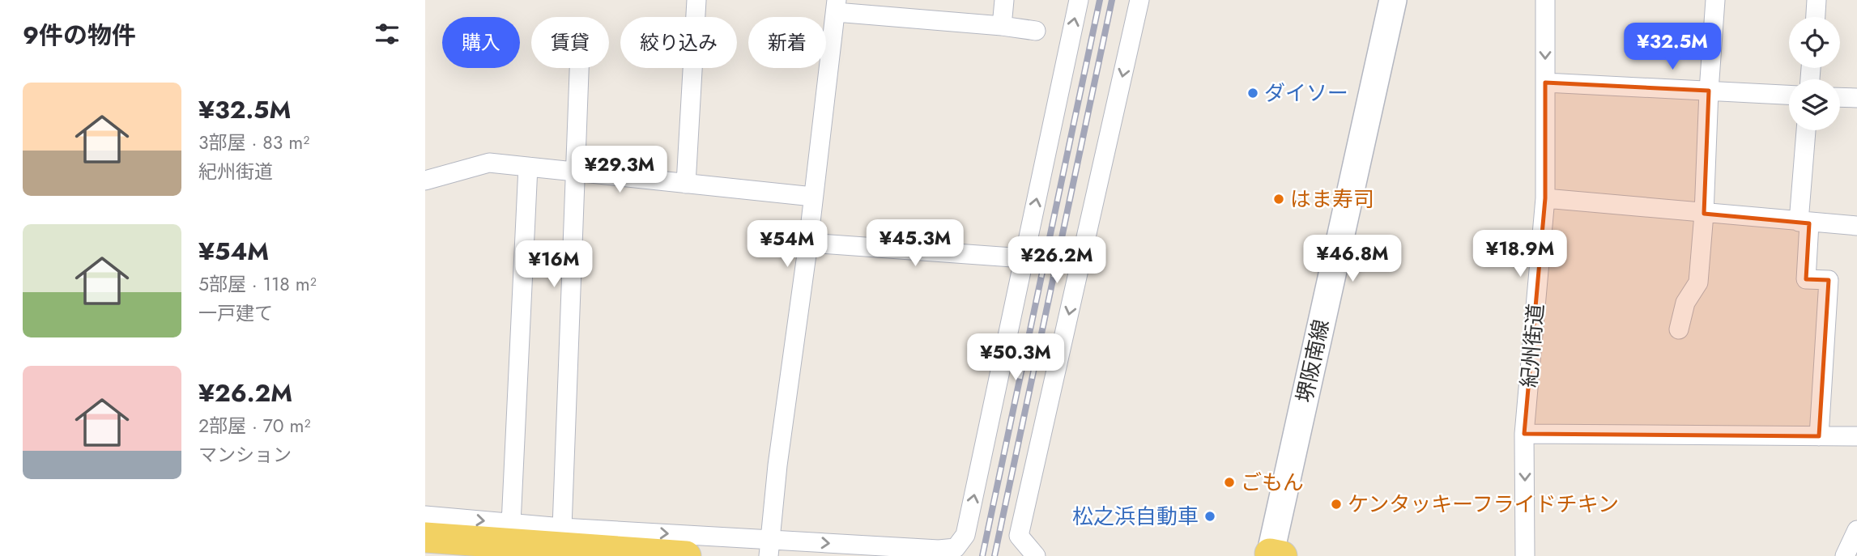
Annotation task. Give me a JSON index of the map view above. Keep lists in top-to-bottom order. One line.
{"streets":{"main road":["堺阪南線"],"street":["紀州街道"]},"one_way":["紀州街道"],"places":["ダイソー","はま寿司","ごもん","ケンタッキーフライドチキン","松之浜自動車"],"page":{"heading":"9件の物件","chip":["購入","賃貸","絞り込み","新着"],"price":["¥32.5M","¥29.3M","¥45.3M","¥54M","¥18.9M","¥46.8M","¥26.2M","¥16M","¥50.3M"],"list":[{"name":"¥32.5M","note":"3部屋 · 83 m² · 紀州街道"},{"name":"¥54M","note":"5部屋 · 118 m² · 一戸建て"},{"name":"¥26.2M","note":"2部屋 · 70 m² · マンション"}]}}
